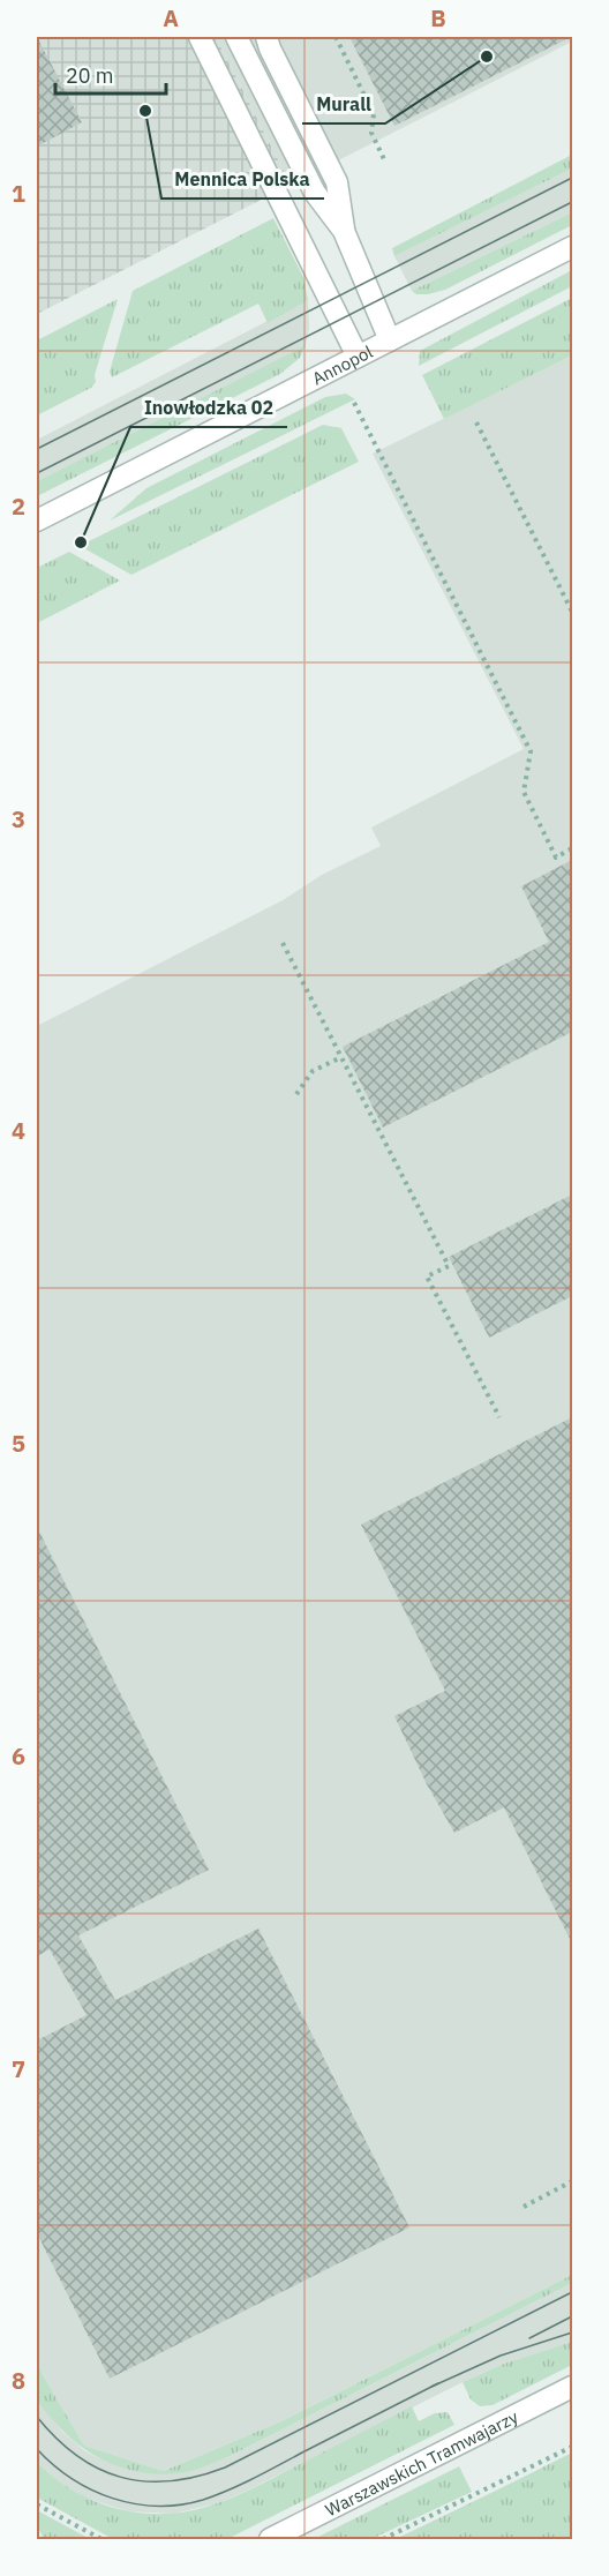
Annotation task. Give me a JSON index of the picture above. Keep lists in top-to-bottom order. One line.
{"streets":{"street":["Annopol","Warszawskich Tramwajarzy"]},"places":["Murall","Mennica Polska","Inowłodzka 02"],"scale_bar":"20 m","grid":{"columns":["A","B"],"rows":["1","2","3","4","5","6","7","8"]}}
